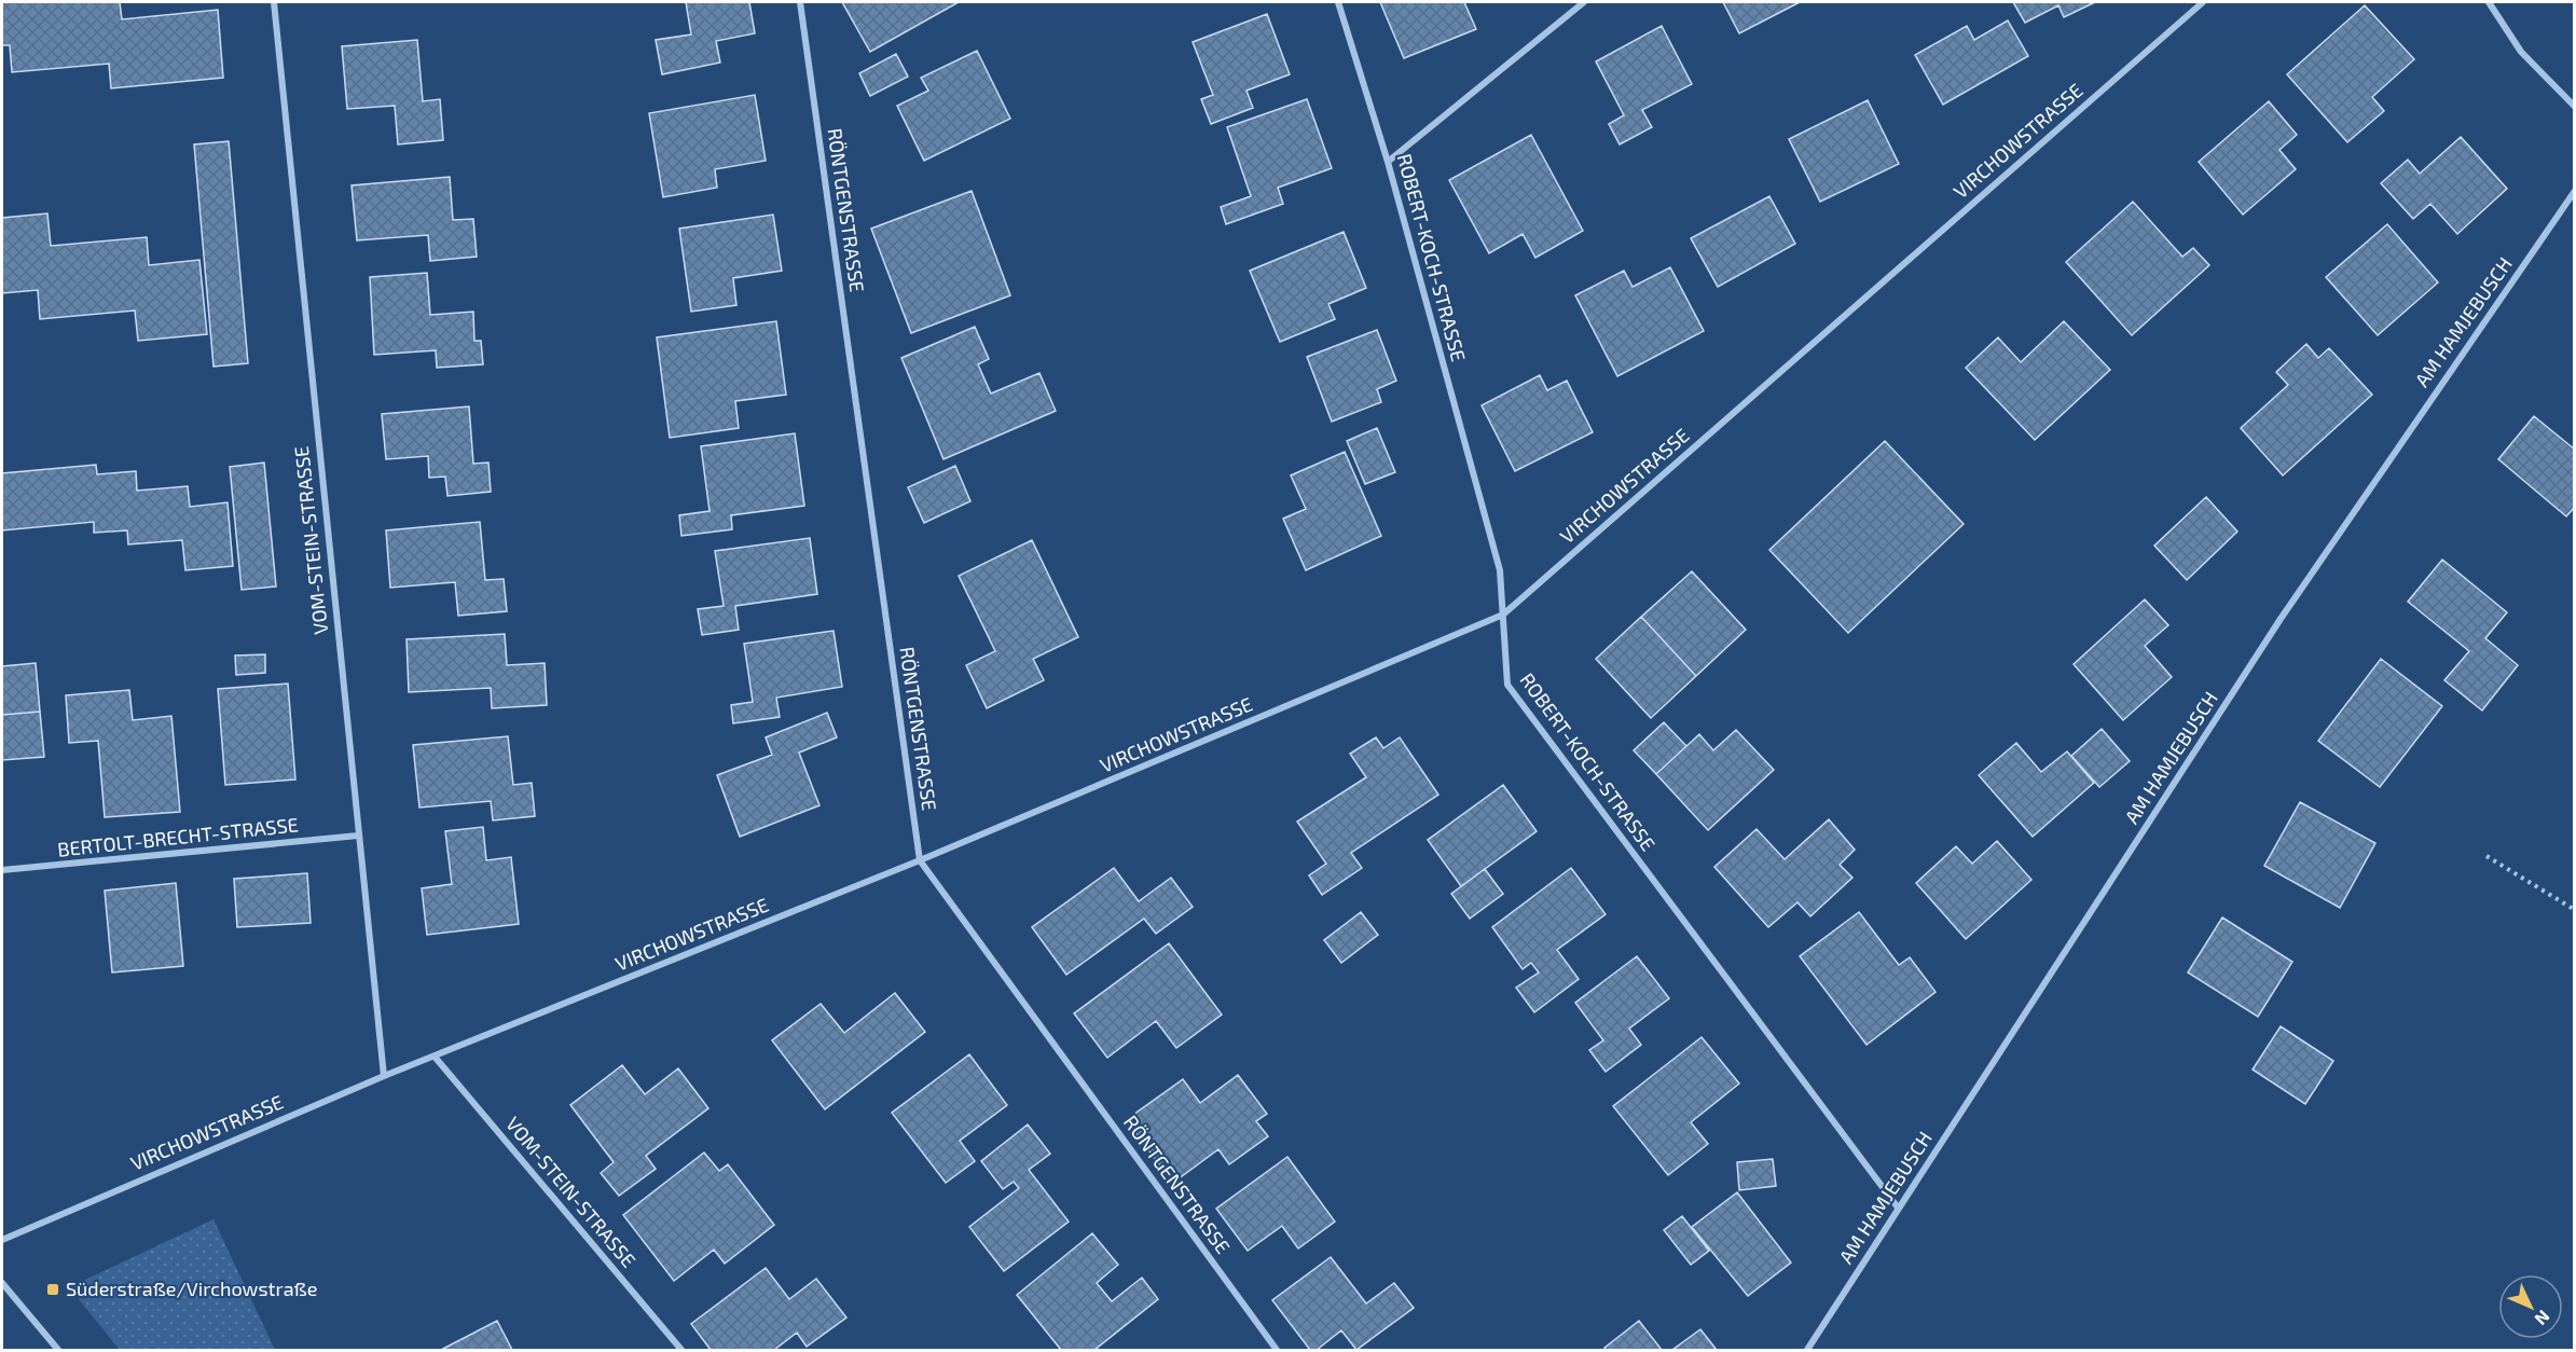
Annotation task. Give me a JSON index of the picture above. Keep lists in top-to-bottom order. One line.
{"streets":{"street":["VIRCHOWSTRASSE","RÖNTGENSTRASSE","ROBERT-KOCH-STRASSE","AM HAMJEBUSCH","VOM-STEIN-STRASSE","BERTOLT-BRECHT-STRASSE"]},"crossings":[["VIRCHOWSTRASSE","RÖNTGENSTRASSE"],["VIRCHOWSTRASSE","ROBERT-KOCH-STRASSE"],["VIRCHOWSTRASSE","VOM-STEIN-STRASSE"],["ROBERT-KOCH-STRASSE","AM HAMJEBUSCH"],["VOM-STEIN-STRASSE","BERTOLT-BRECHT-STRASSE"]],"places":{"transit":["Süderstraße/Virchowstraße"]},"north":"bottom right"}
